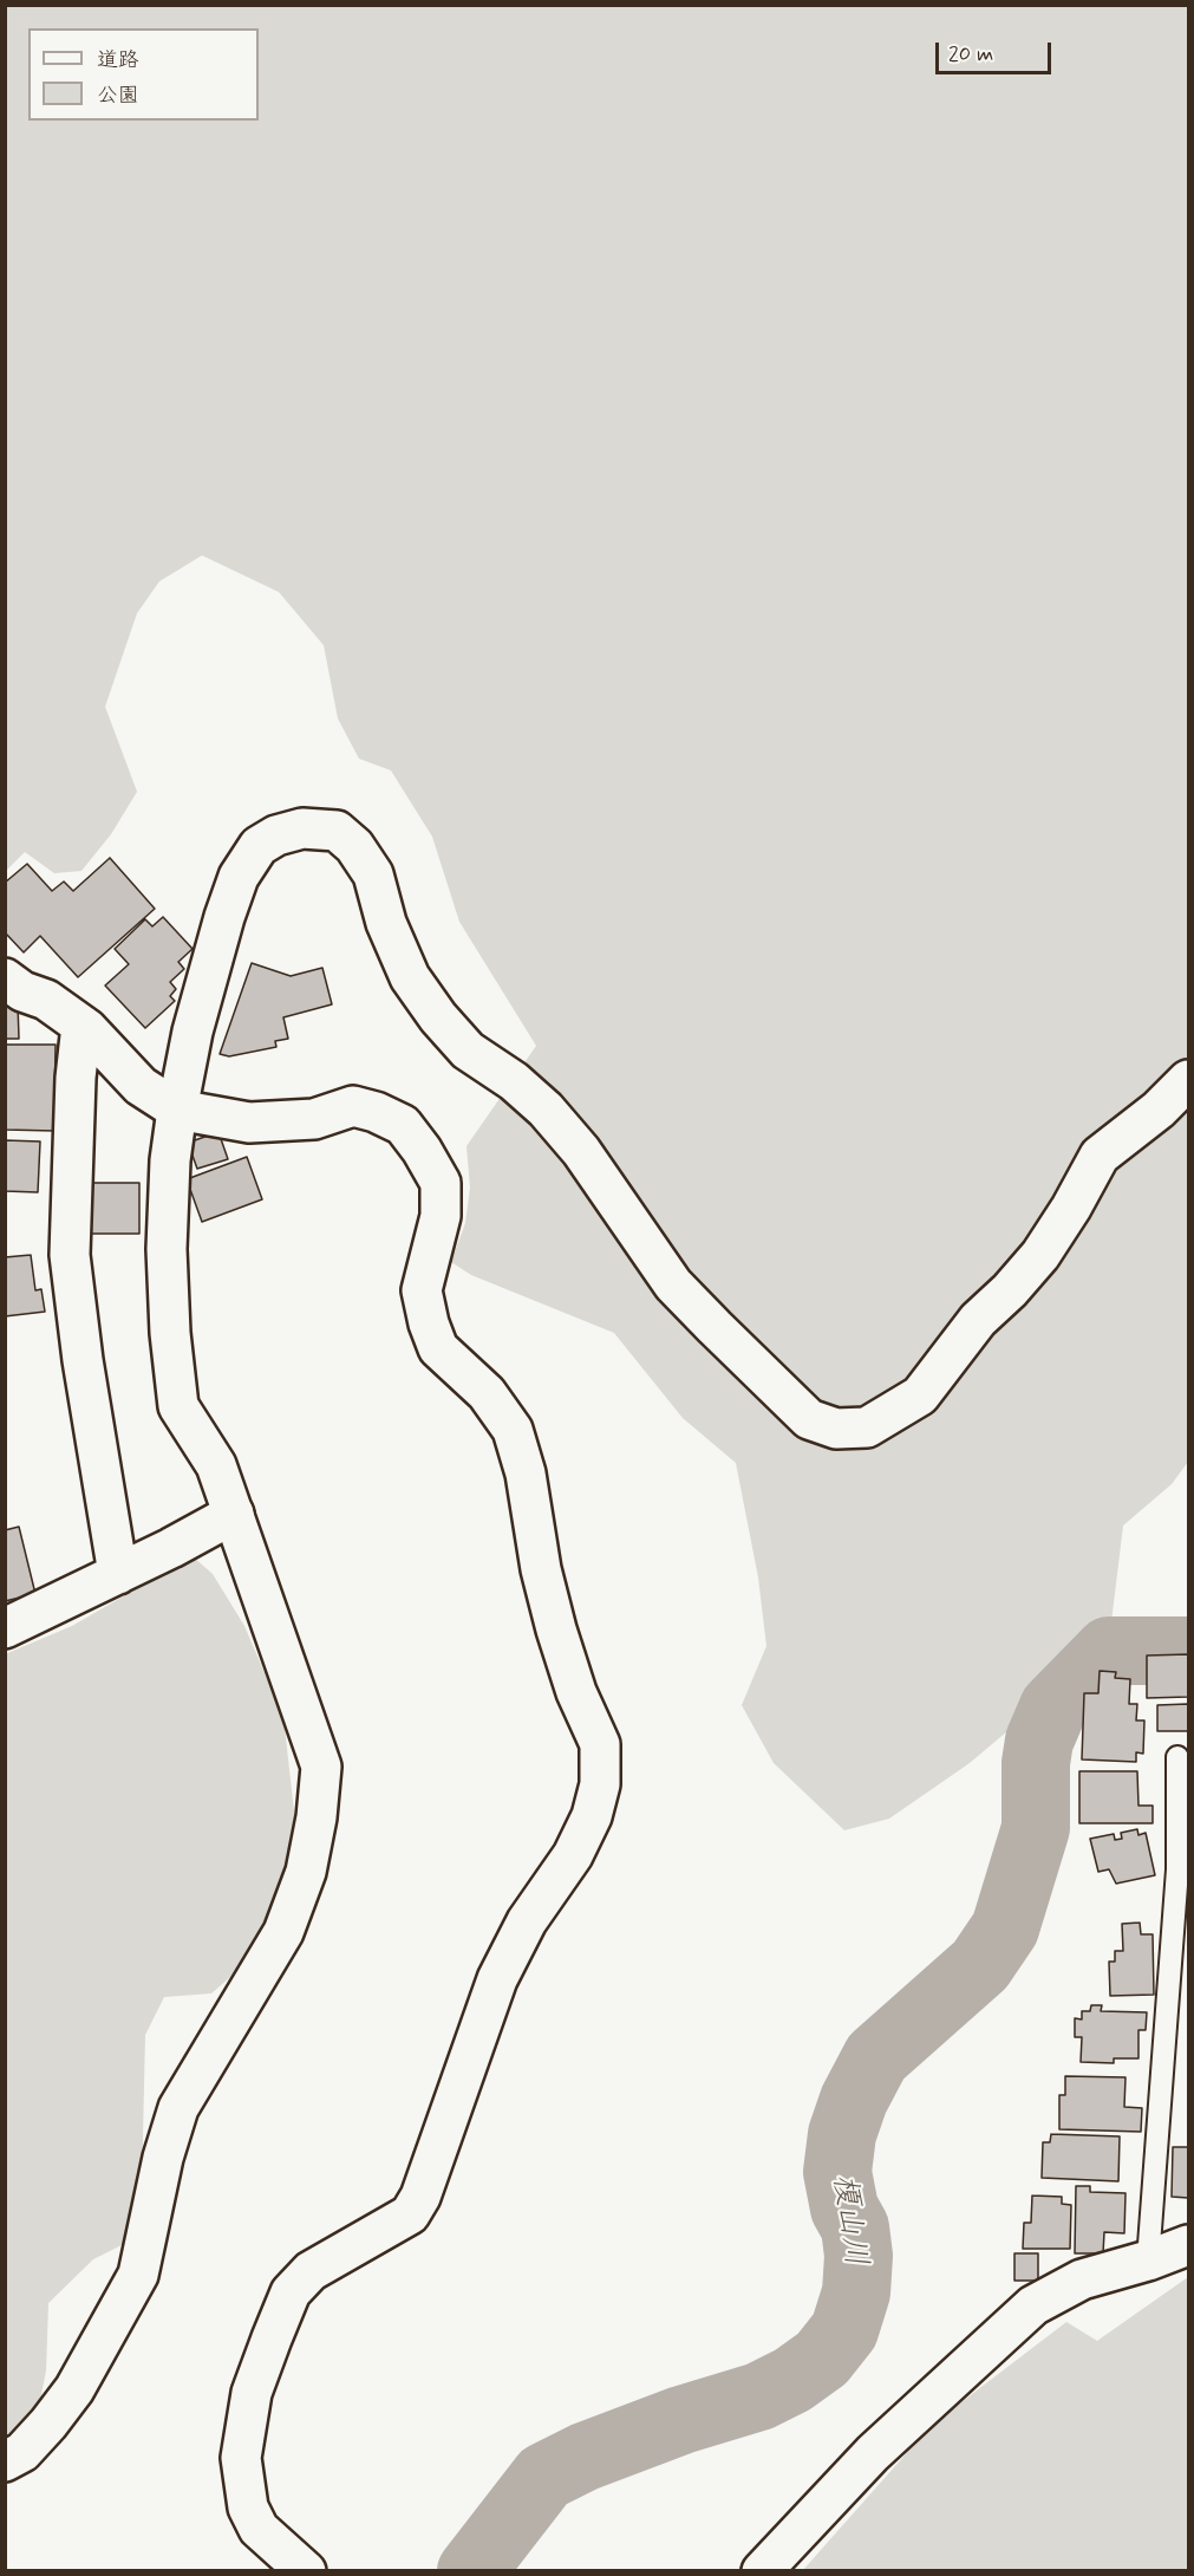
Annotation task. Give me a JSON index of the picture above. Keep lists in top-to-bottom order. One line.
{"water":["榎山川"],"legend":["道路","公園"],"scale_bar":"20 m"}
